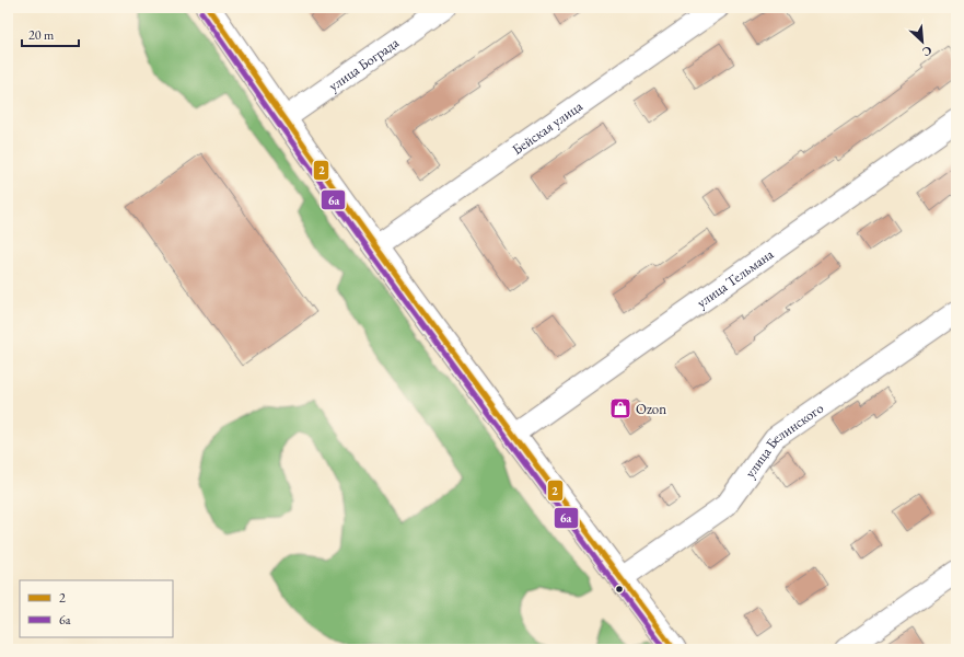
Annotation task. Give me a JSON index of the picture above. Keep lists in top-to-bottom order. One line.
{"streets":{"street":["улица Бограда","Бейская улица","улица Тельмана","улица Белинского"]},"places":{"shop":["Ozon"]},"lines":["transit line 2","transit line 6а"],"legend":["2","6а"],"scale_bar":"20 m","north":"bottom right"}
